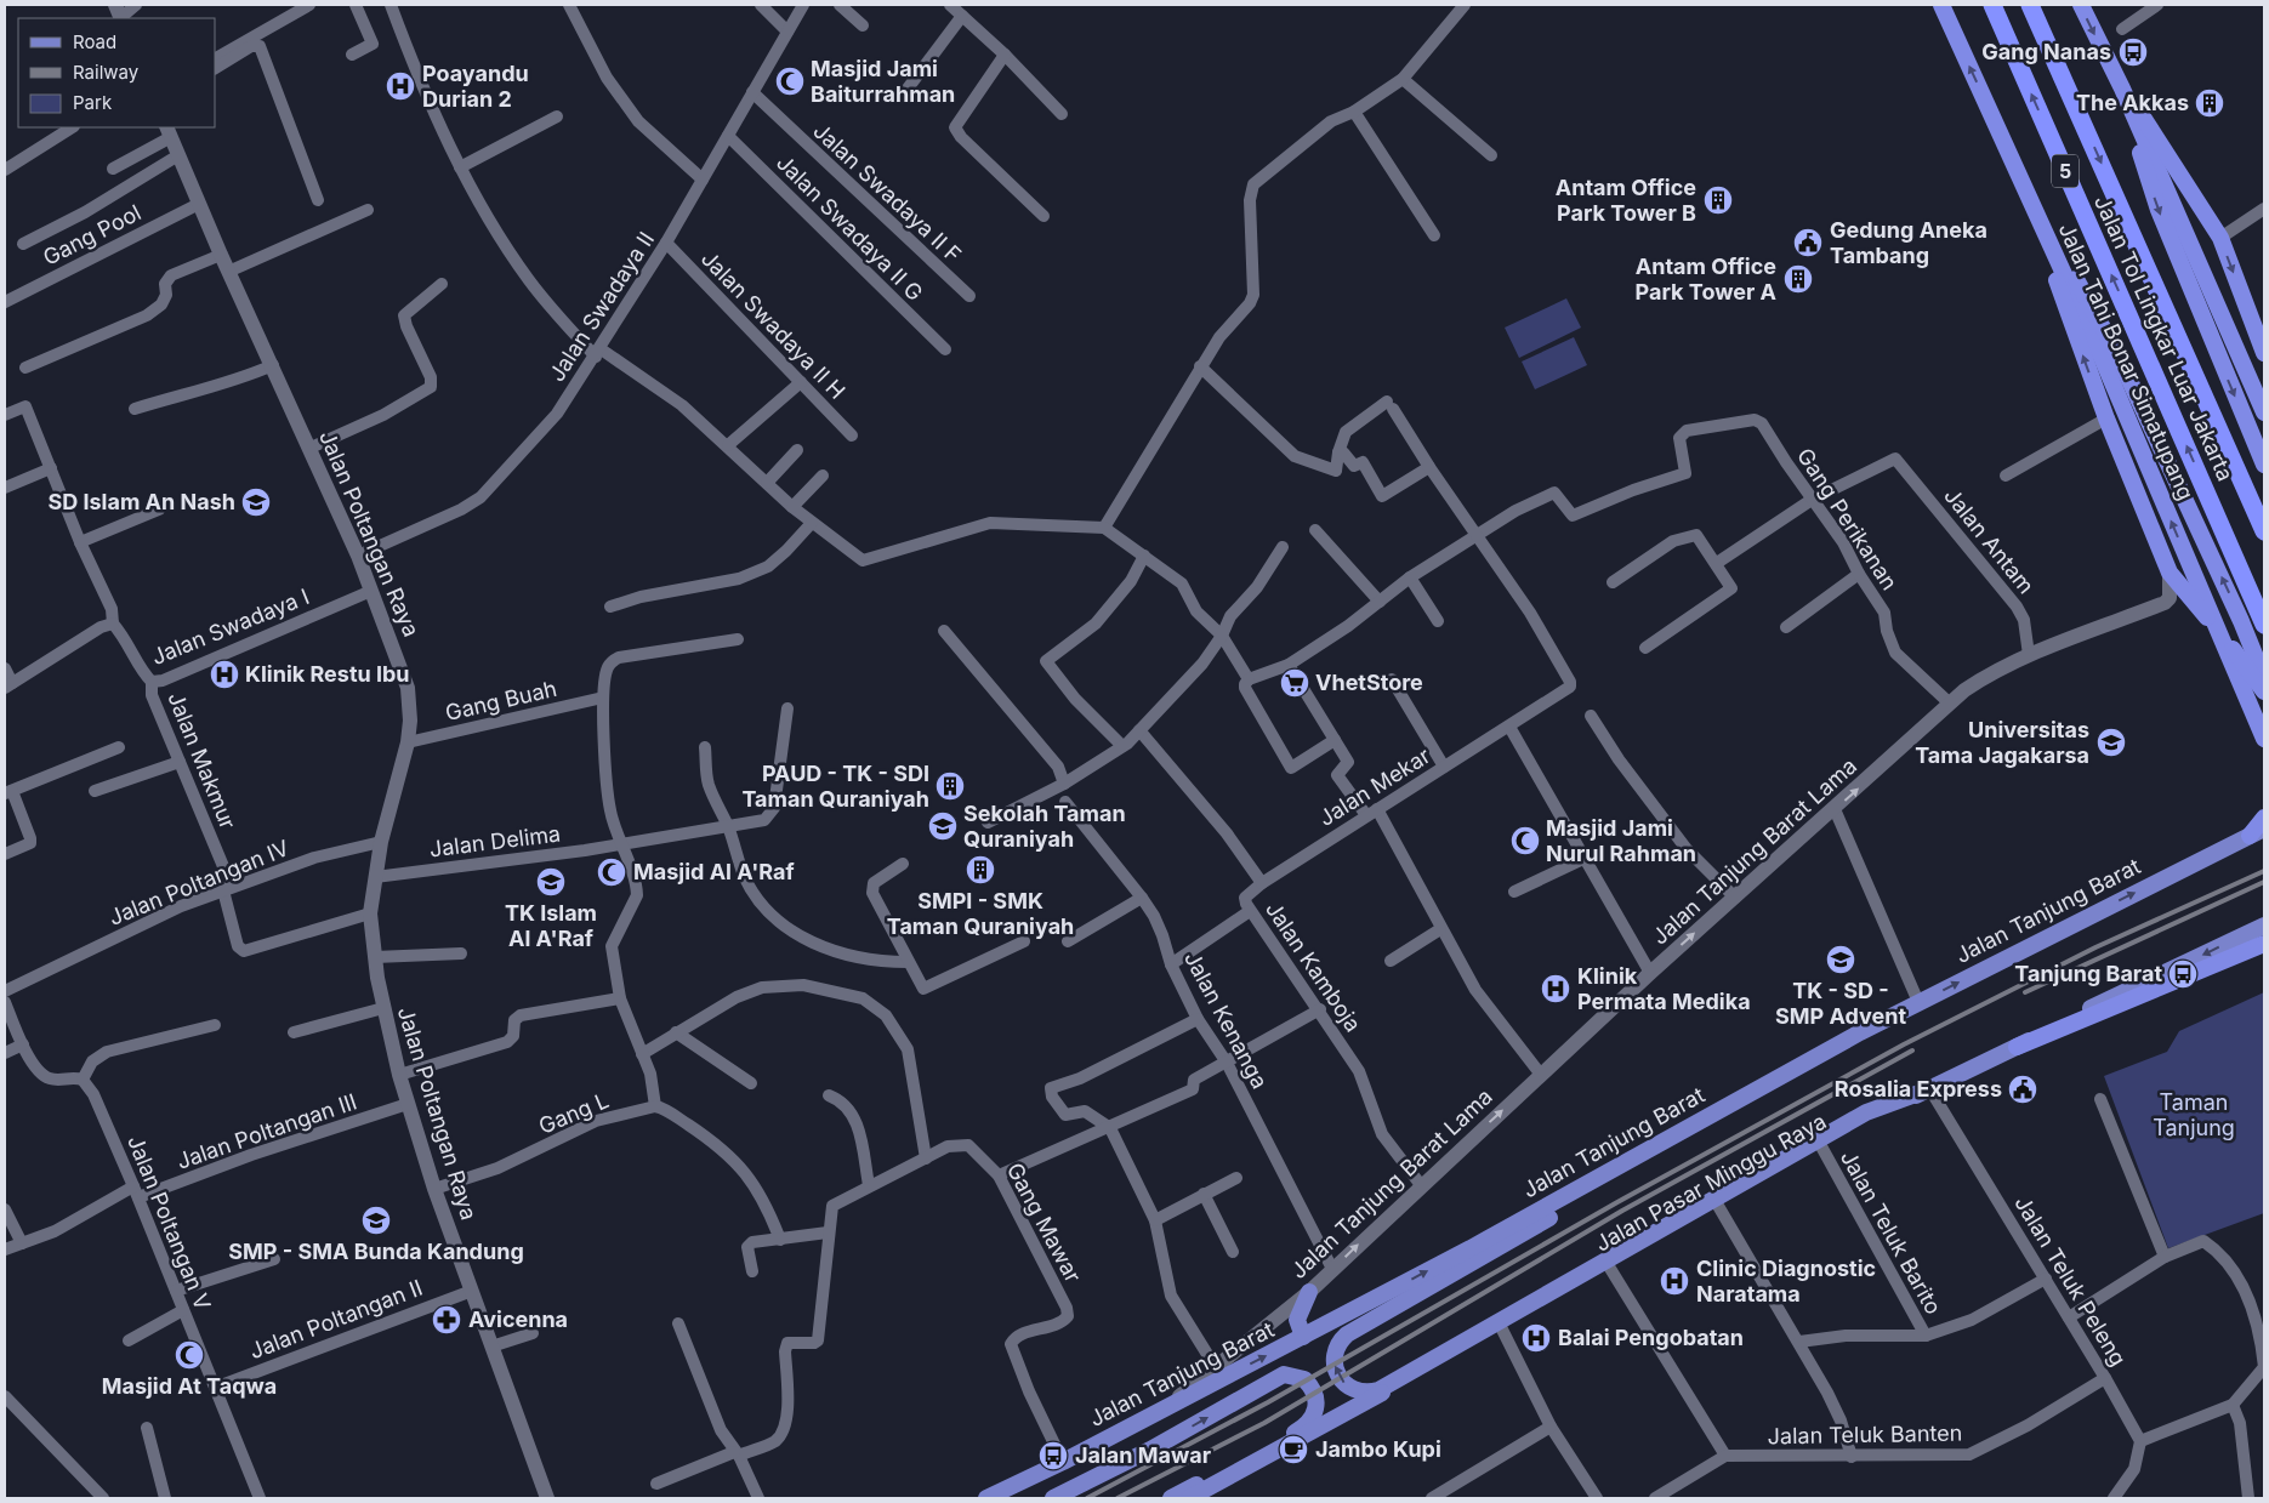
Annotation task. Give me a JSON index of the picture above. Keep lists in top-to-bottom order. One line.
{"streets":{"highway":["5","Jalan Tol Lingkar Luar Jakarta","Jalan Tahi Bonar Simatupang"],"main road":["Jalan Tanjung Barat","Jalan Pasar Minggu Raya"],"street":["Jalan Swadaya II F","Jalan Swadaya II G","Gang Pool","Jalan Swadaya II","Jalan Swadaya II H","Gang Perikanan","Jalan Poltangan Raya","Jalan Antam","Jalan Swadaya I","Gang Buah","Jalan Makmur","Jalan Mekar","Jalan Delima","Jalan Tanjung Barat Lama","Jalan Poltangan IV","Jalan Kamboja","Jalan Kenanga","Gang L","Jalan Poltangan III","Jalan Poltangan V","Gang Mawar","Jalan Teluk Barito","Jalan Teluk Peleng","Jalan Poltangan II","Jalan Teluk Banten"]},"crossings":[["Jalan Swadaya II F","Jalan Swadaya II"],["Jalan Swadaya II G","Jalan Swadaya II"],["Gang Pool","Jalan Poltangan Raya"],["Jalan Swadaya II","Jalan Swadaya II H"],["Jalan Swadaya II","Jalan Poltangan Raya"],["Gang Perikanan","Jalan Antam"],["Gang Perikanan","Jalan Mekar"],["Gang Perikanan","Jalan Tanjung Barat Lama"],["Jalan Poltangan Raya","Jalan Swadaya I"],["Jalan Poltangan Raya","Gang Buah"],["Jalan Poltangan Raya","Jalan Makmur"],["Jalan Poltangan Raya","Jalan Delima"],["Jalan Poltangan Raya","Jalan Poltangan IV"],["Jalan Poltangan Raya","Gang L"],["Jalan Poltangan Raya","Jalan Poltangan III"],["Jalan Poltangan Raya","Jalan Poltangan II"],["Jalan Antam","Jalan Tanjung Barat Lama"],["Jalan Swadaya I","Jalan Makmur"],["Jalan Makmur","Jalan Poltangan IV"],["Jalan Mekar","Jalan Kamboja"],["Jalan Tanjung Barat Lama","Jalan Tanjung Barat"],["Jalan Tanjung Barat Lama","Jalan Kamboja"],["Jalan Tanjung Barat Lama","Jalan Kenanga"],["Jalan Tanjung Barat","Gang Mawar"],["Jalan Poltangan III","Jalan Poltangan V"],["Jalan Pasar Minggu Raya","Jalan Teluk Barito"],["Jalan Pasar Minggu Raya","Jalan Teluk Peleng"],["Jalan Poltangan V","Jalan Poltangan II"],["Jalan Teluk Peleng","Jalan Teluk Banten"]],"one_way":["Jalan Tanjung Barat Lama","Jalan Tanjung Barat"],"parks":["Taman Tanjung"],"places":{"bus stop":["Gang Nanas","Tanjung Barat","Jalan Mawar"],"mosque":["Masjid Jami Baiturrahman","Masjid Jami Nurul Rahman","Masjid Al A'Raf","Masjid At Taqwa"],"hospital":["Poayandu Durian 2","Klinik Restu Ibu","Klinik Permata Medika","Clinic Diagnostic Naratama","Balai Pengobatan"],"building":["The Akkas","Antam Office Park Tower B","Antam Office Park Tower A","PAUD - TK - SDI Taman Quraniyah","SMPI - SMK Taman Quraniyah"],"public building":["Gedung Aneka Tambang","Rosalia Express"],"school or university":["SD Islam An Nash","Universitas Tama Jagakarsa","Sekolah Taman Quraniyah","TK Islam Al A'Raf","TK - SD - SMP Advent","SMP - SMA Bunda Kandung"],"supermarket":["VhetStore"],"pharmacy":["Avicenna"],"cafe":["Jambo Kupi"]},"legend":["Road","Railway","Park"]}
